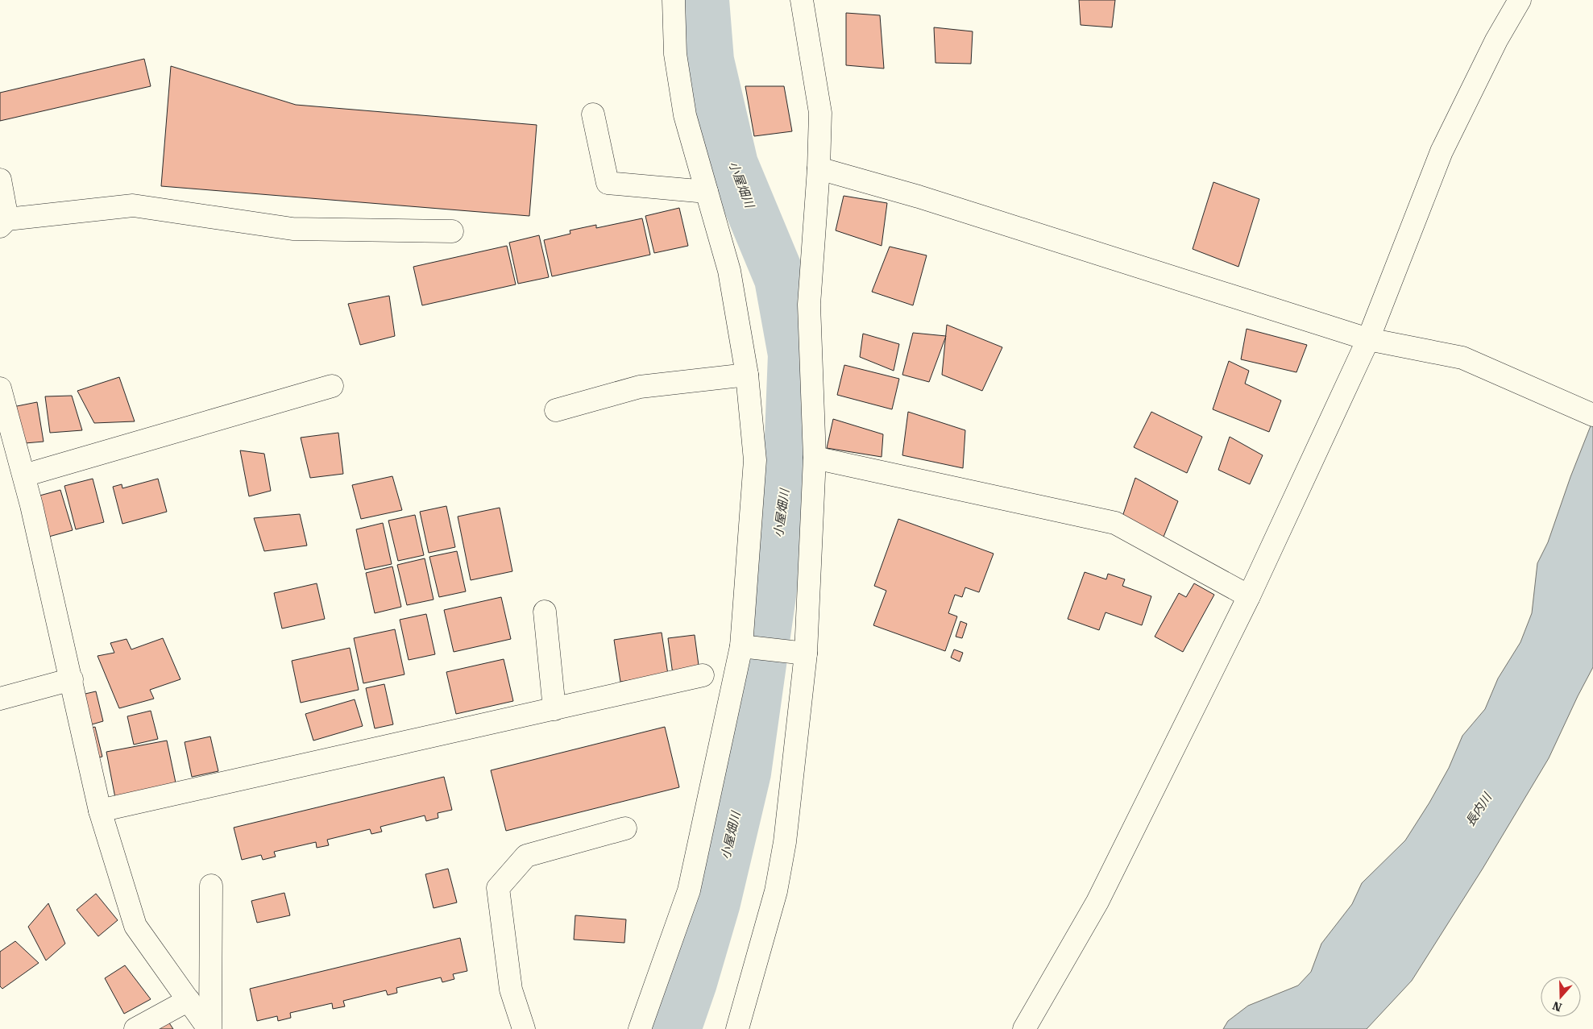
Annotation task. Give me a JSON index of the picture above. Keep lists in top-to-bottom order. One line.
{"water":["小屋畑川","長内川"],"north":"bottom"}
